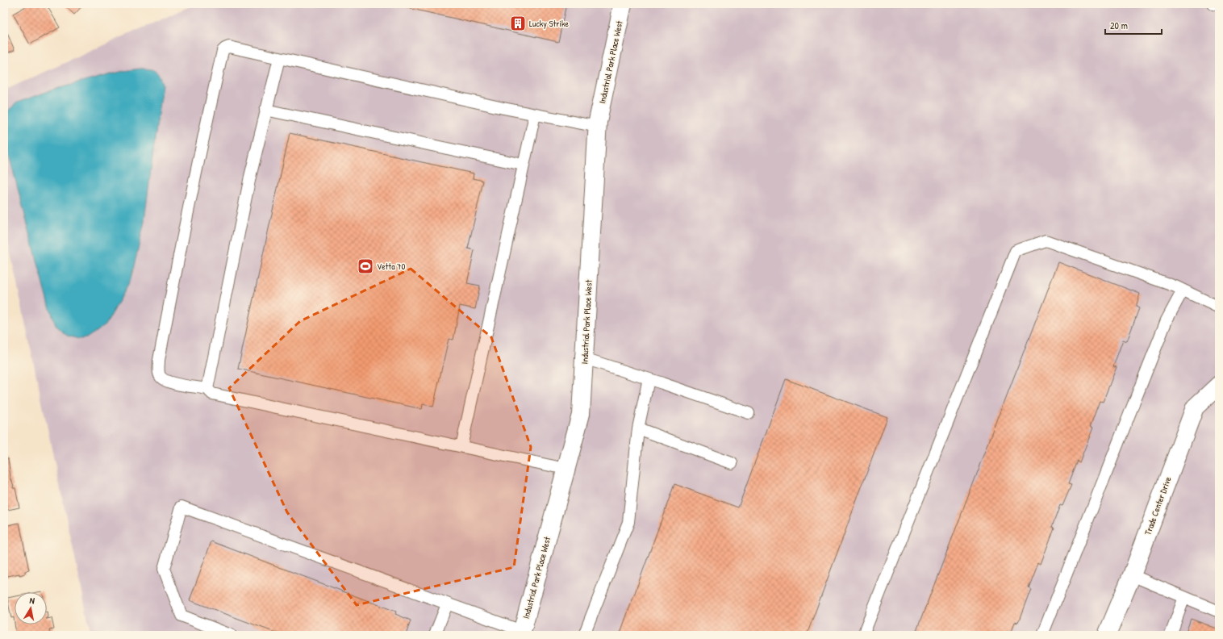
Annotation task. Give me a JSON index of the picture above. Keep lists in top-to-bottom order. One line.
{"streets":{"street":["Industrial Park Place West","Trade Center Drive"]},"places":{"building":["Lucky Strike"],"sports":["Vetta 70"]},"scale_bar":"20 m","north":"top"}
